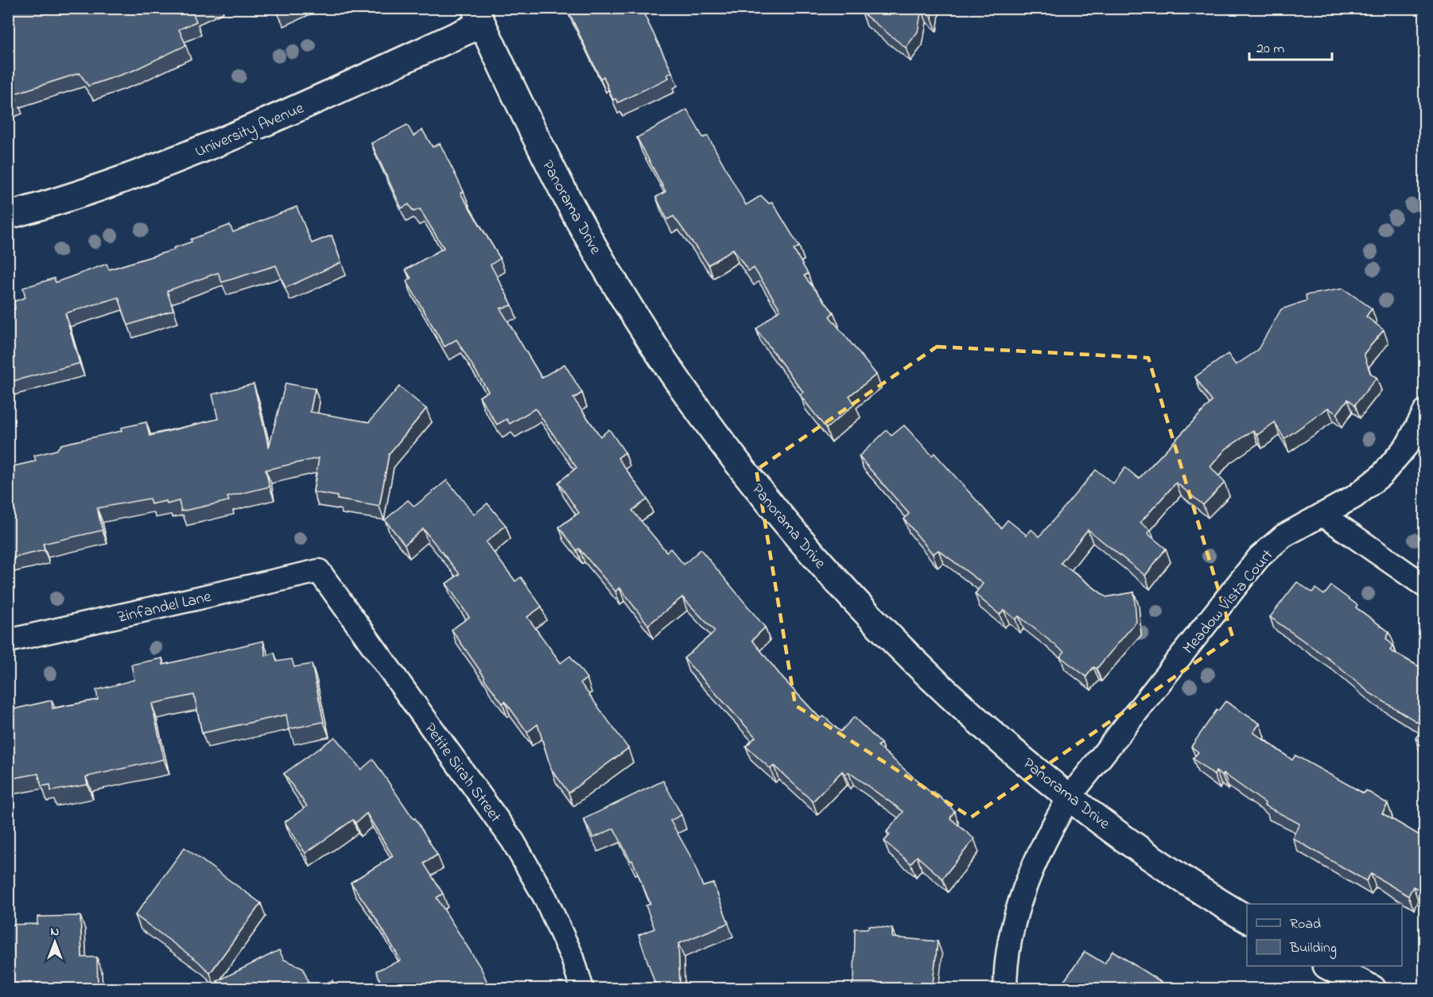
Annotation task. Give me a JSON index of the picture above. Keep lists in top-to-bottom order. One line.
{"streets":{"street":["University Avenue","Panorama Drive","Meadow Vista Court","Zinfandel Lane","Petite Sirah Street"]},"crossings":[["University Avenue","Panorama Drive"],["Panorama Drive","Meadow Vista Court"],["Zinfandel Lane","Petite Sirah Street"]],"legend":["Road","Building"],"scale_bar":"20 m","north":"top"}
